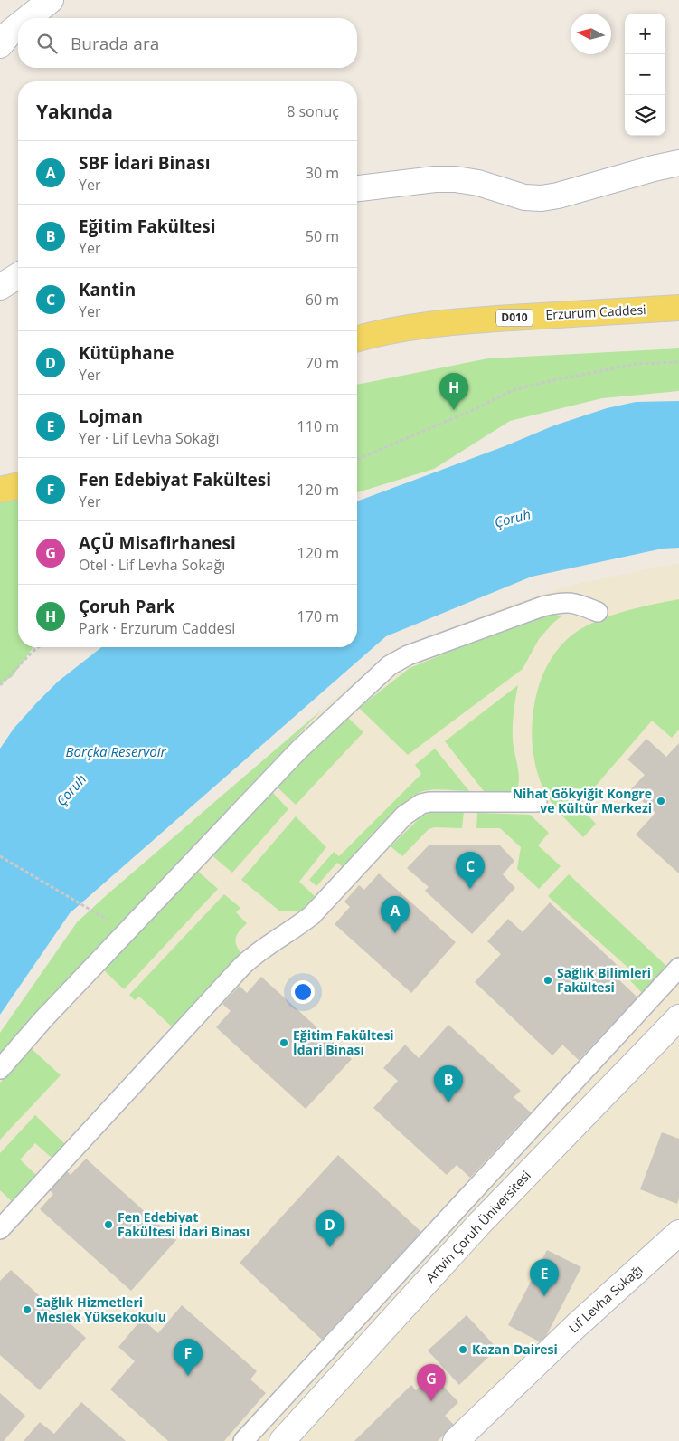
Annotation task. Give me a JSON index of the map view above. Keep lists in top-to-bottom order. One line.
{"streets":{"main road":["Erzurum Caddesi","D010"],"street":["Artvin Çoruh Üniversitesi","Lif Levha Sokağı"]},"water":["Çoruh","Borçka Reservoir"],"places":["Nihat Gökyiğit Kongre ve Kültür Merkezi","Sağlık Bilimleri Fakültesi","Eğitim Fakültesi İdari Binası","Fen Edebiyat Fakültesi İdari Binası","Sağlık Hizmetleri Meslek Yüksekokulu","Kazan Dairesi"],"north":"left","page":{"map_buttons":["+","−"],"search":"Burada ara","heading":["Yakında","8 sonuç"],"list":[{"mark":"A","name":"SBF İdari Binası","note":"Yer","value":"30 m"},{"mark":"B","name":"Eğitim Fakültesi","note":"Yer","value":"50 m"},{"mark":"C","name":"Kantin","note":"Yer","value":"60 m"},{"mark":"D","name":"Kütüphane","note":"Yer","value":"70 m"},{"mark":"E","name":"Lojman","note":"Yer · Lif Levha Sokağı","value":"110 m"},{"mark":"F","name":"Fen Edebiyat Fakültesi","note":"Yer","value":"120 m"},{"mark":"G","name":"AÇÜ Misafirhanesi","note":"Otel · Lif Levha Sokağı","value":"120 m"},{"mark":"H","name":"Çoruh Park","note":"Park · Erzurum Caddesi","value":"170 m"}],"pins":["H","C","A","B","D","E","F","G"]}}
